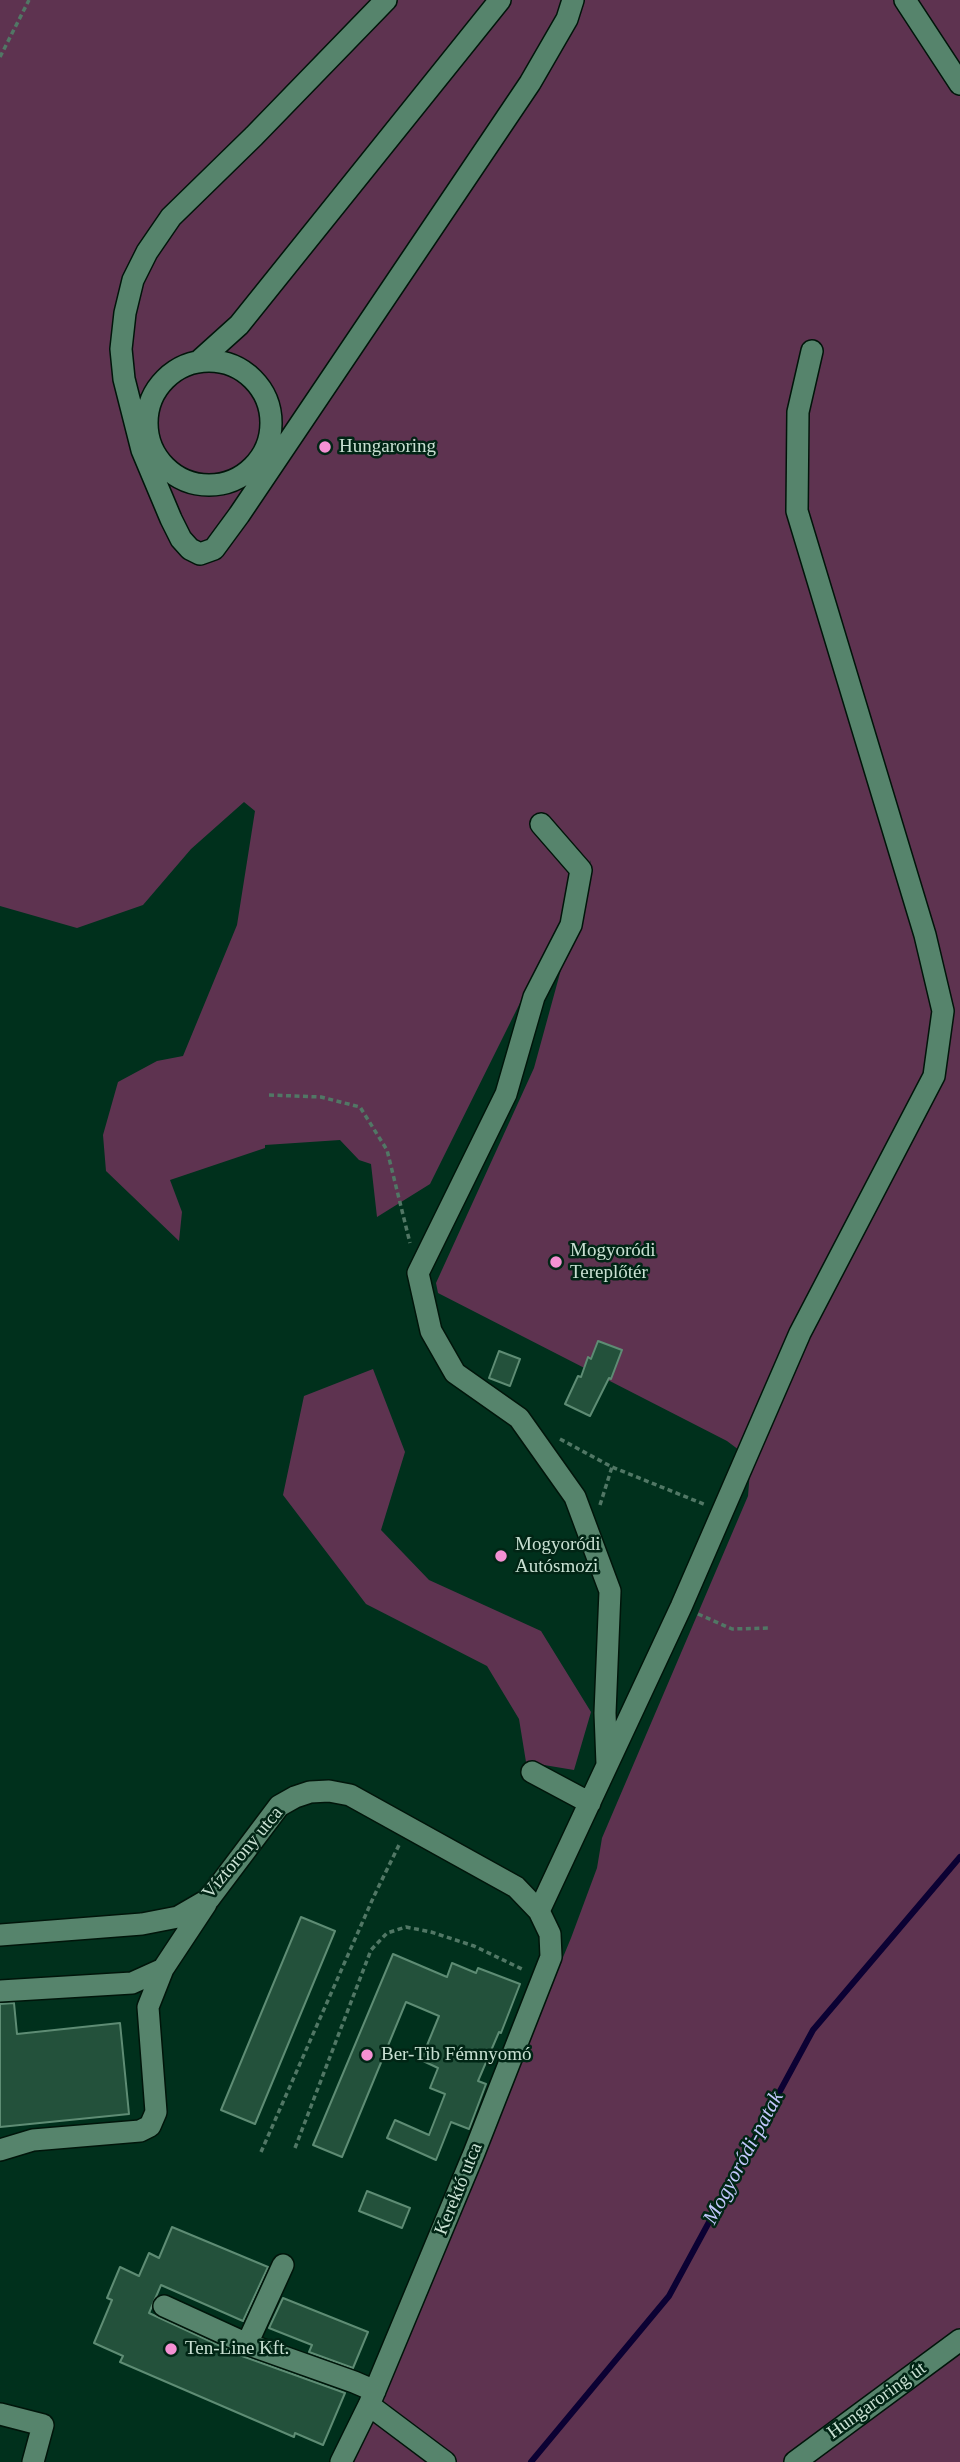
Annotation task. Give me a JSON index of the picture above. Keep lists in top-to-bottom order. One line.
{"streets":{"street":["Víztorony utca","Kerektó utca","Hungaroring út"]},"crossings":[["Víztorony utca","Kerektó utca"]],"water":["Mogyoródi-patak"],"places":["Hungaroring","Mogyoródi Tereplőtér","Mogyoródi Autósmozi","Ber-Tib Fémnyomó","Ten-Line Kft."]}
